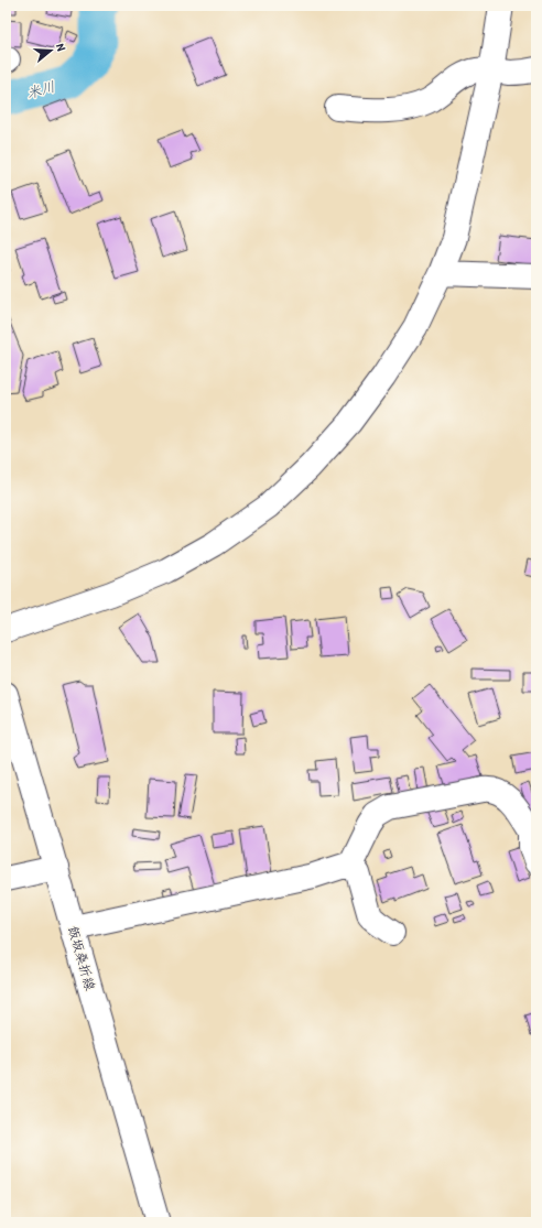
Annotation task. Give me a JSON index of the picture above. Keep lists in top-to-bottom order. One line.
{"streets":{"street":["飯坂桑折線"]},"water":["米川"],"north":"right"}
